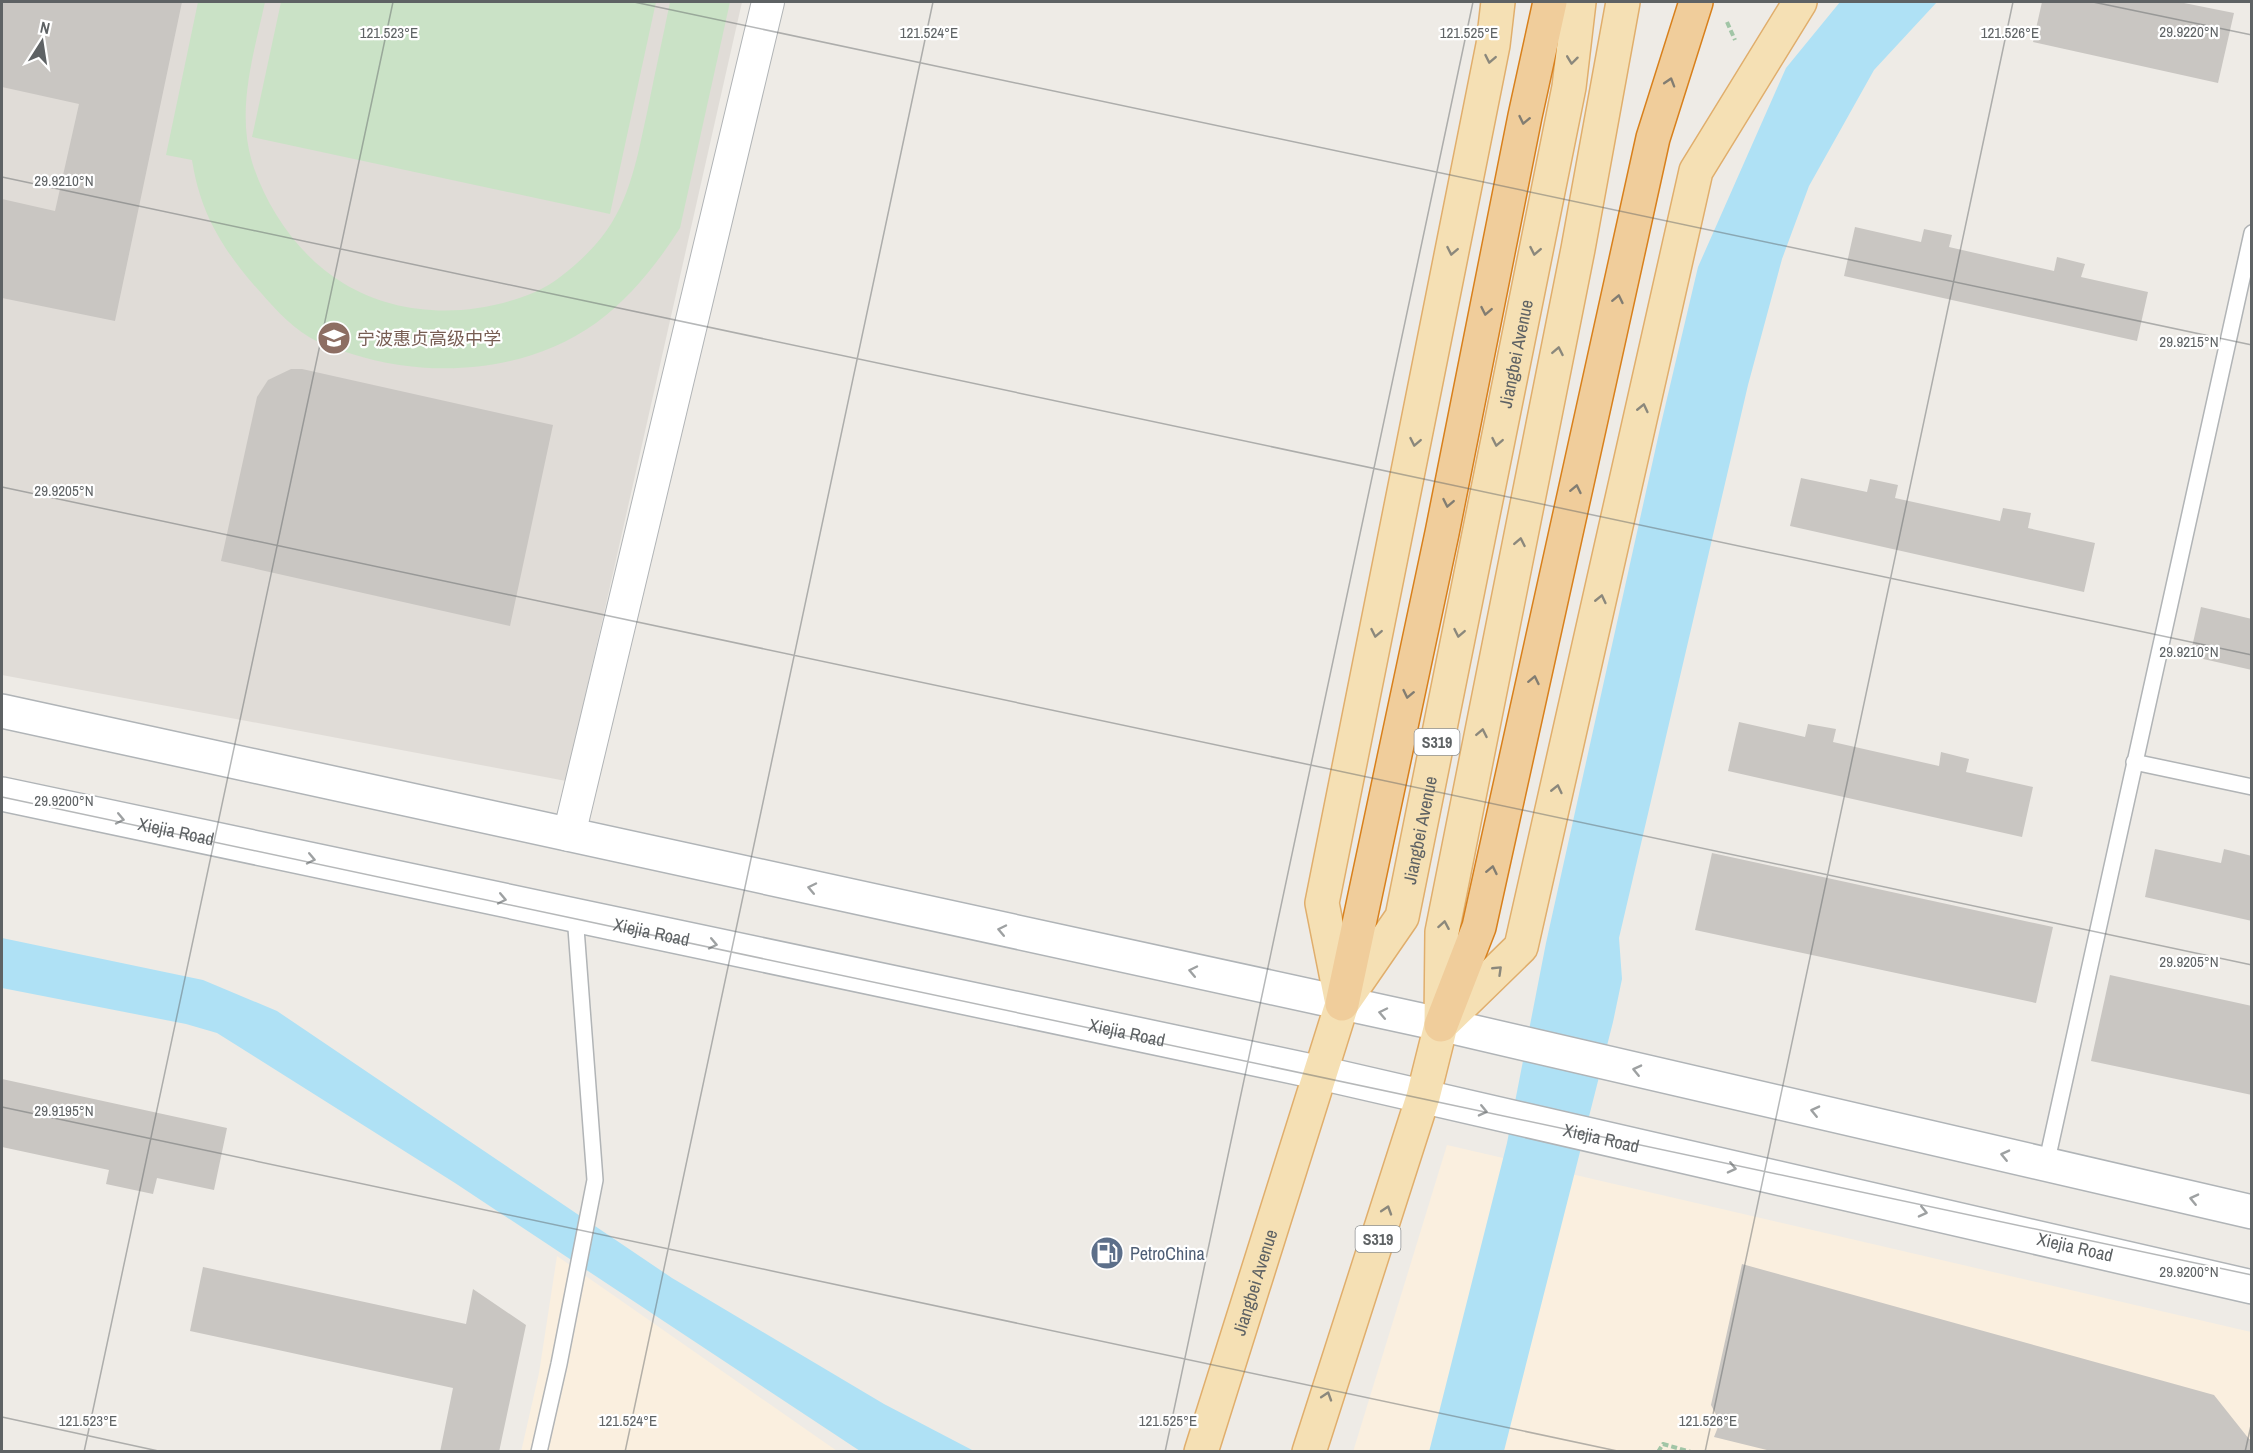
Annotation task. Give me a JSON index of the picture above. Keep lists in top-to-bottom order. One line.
{"streets":{"main road":["Jiangbei Avenue","S319","Xiejia Road"]},"crossings":[["Jiangbei Avenue","Xiejia Road"],["S319","Xiejia Road"]],"places":{"school or university":["宁波惠贞高级中学"],"fuel station":["PetroChina"]},"north":"top","coordinates":["29.9220°N","121.523°E","121.524°E","121.525°E","121.526°E","29.9210°N","29.9215°N","29.9205°N","29.9200°N","29.9195°N"]}
